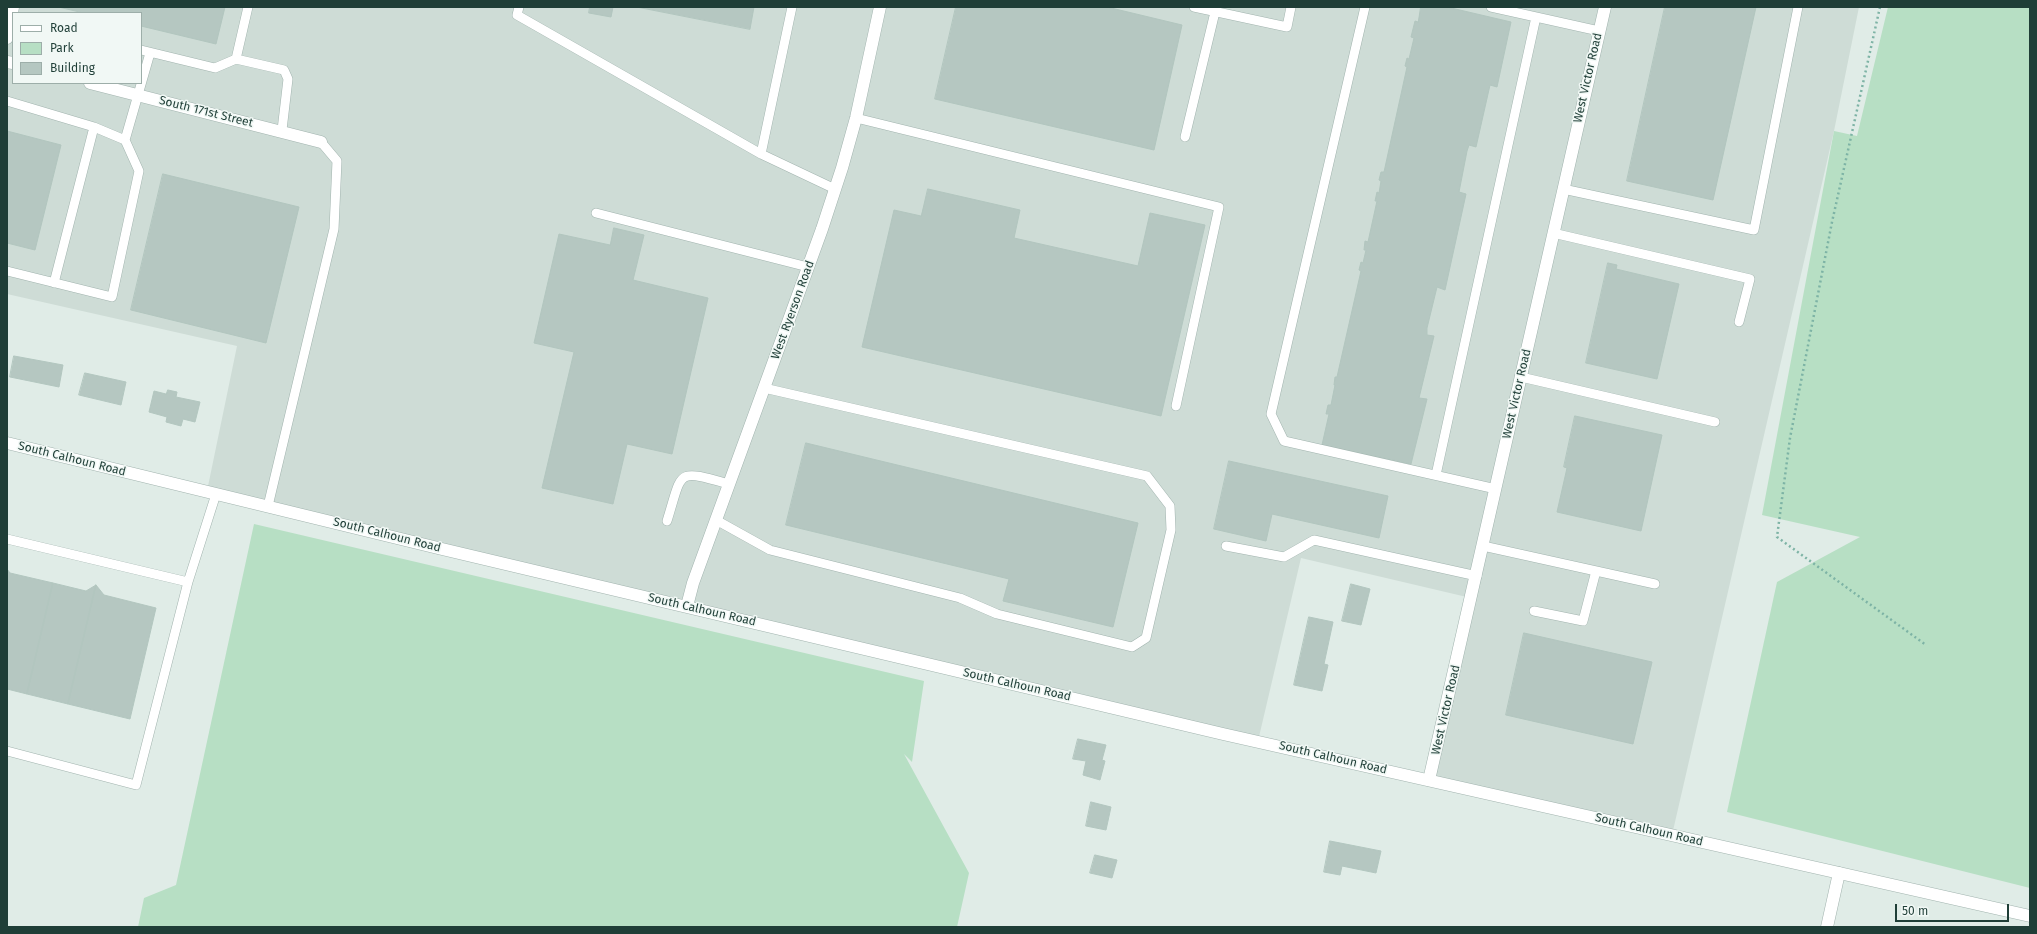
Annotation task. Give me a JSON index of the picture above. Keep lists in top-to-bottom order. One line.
{"streets":{"street":["West Victor Road","South 171st Street","West Ryerson Road","South Calhoun Road"]},"crossings":[["West Victor Road","South Calhoun Road"],["West Ryerson Road","South Calhoun Road"]],"legend":["Road","Park","Building"],"scale_bar":"50 m"}
